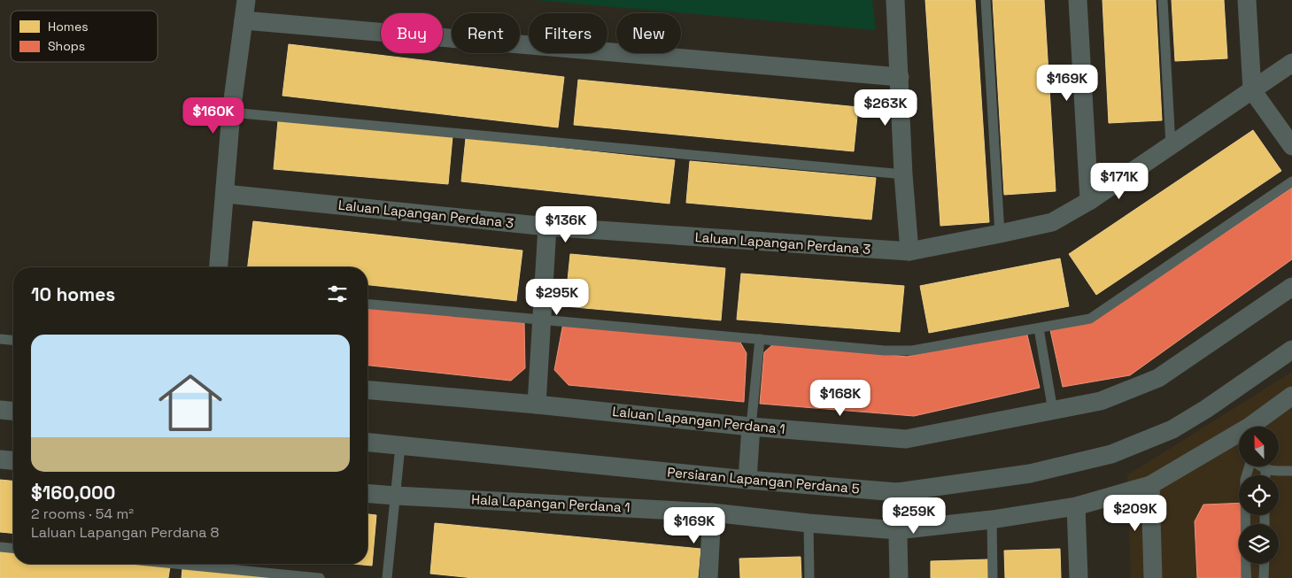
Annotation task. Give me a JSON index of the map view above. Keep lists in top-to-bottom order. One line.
{"streets":{"street":["Laluan Lapangan Perdana 3","Laluan Lapangan Perdana 1","Persiaran Lapangan Perdana 5","Hala Lapangan Perdana 1"]},"legend":["Homes","Shops"],"north":"top","page":{"chip":["Buy","Rent","Filters","New"],"price":["$169K","$263K","$160K","$171K","$136K","$295K","$168K","$209K","$259K","$169K"],"heading":"10 homes","list":[{"name":"$160,000","note":"2 rooms · 54 m² · Laluan Lapangan Perdana 8"}]}}
